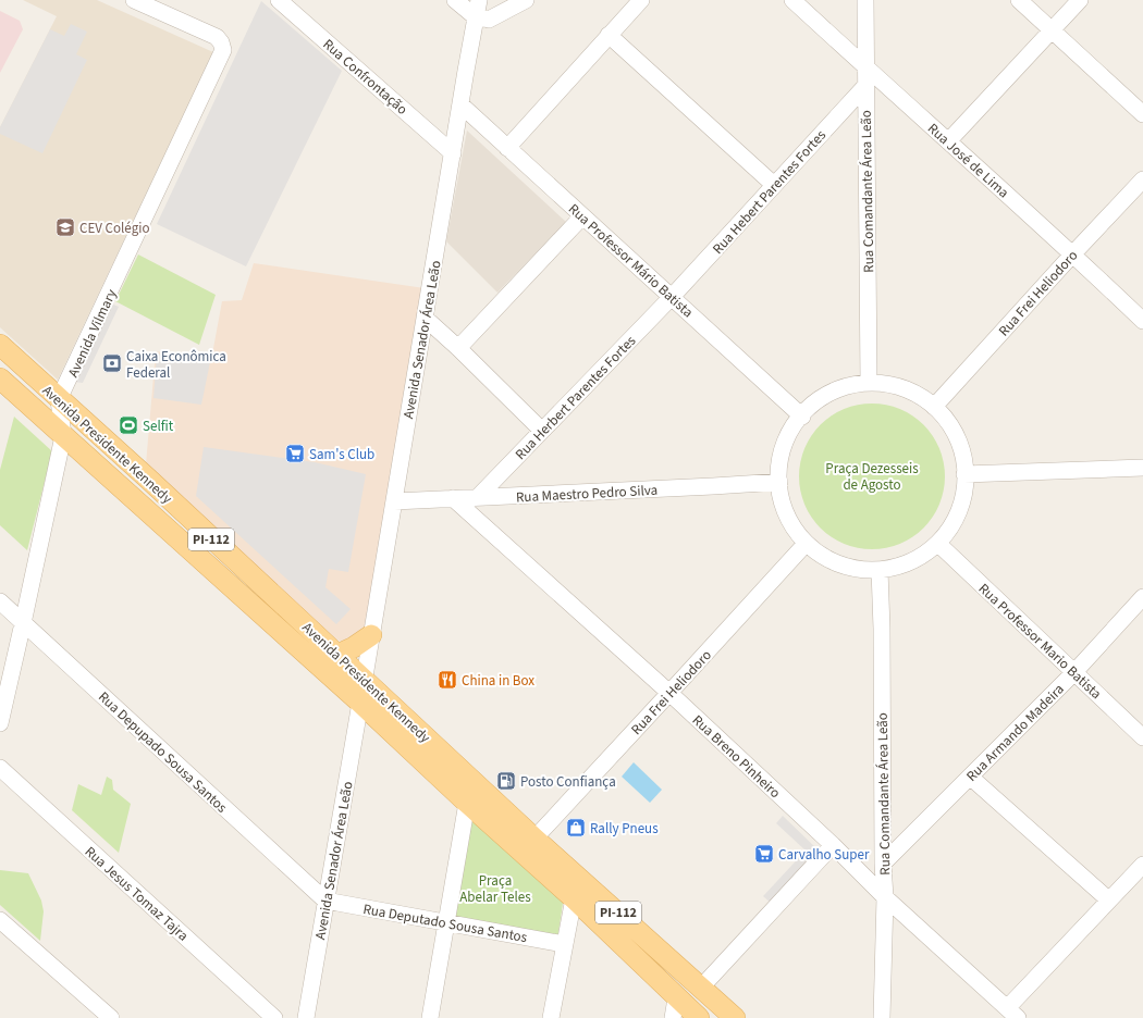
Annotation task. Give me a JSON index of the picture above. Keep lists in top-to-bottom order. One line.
{"streets":{"main road":["Avenida Presidente Kennedy","PI-112"],"street":["Rua Confrontação","Rua José de Lima","Rua Hebert Parentes Fortes","Rua Comandante Área Leão","Rua Professor Mário Batista","Rua Frei Heliodoro","Avenida Vilmary","Avenida Senador Área Leão","Rua Herbert Parentes Fortes","Rua Maestro Pedro Silva","Rua Professor Mario Batista","Rua Armando Madeira","Rua Depupado Sousa Santos","Rua Breno Pinheiro","Rua Jesus Tomaz Tajra","Rua Deputado Sousa Santos"]},"crossings":[["Rua Confrontação","Avenida Senador Área Leão"],["Rua José de Lima","Rua Comandante Área Leão"],["Rua José de Lima","Rua Frei Heliodoro"],["Rua Hebert Parentes Fortes","Rua Comandante Área Leão"],["Rua Hebert Parentes Fortes","Rua Professor Mário Batista"],["Rua Hebert Parentes Fortes","Rua Herbert Parentes Fortes"],["Rua Comandante Área Leão","Rua Armando Madeira"],["Rua Comandante Área Leão","Rua Breno Pinheiro"],["Rua Professor Mário Batista","Avenida Senador Área Leão"],["Rua Professor Mário Batista","Rua Herbert Parentes Fortes"],["Rua Frei Heliodoro","Avenida Presidente Kennedy"],["Rua Frei Heliodoro","Rua Breno Pinheiro"],["Avenida Vilmary","Avenida Presidente Kennedy"],["Avenida Senador Área Leão","Avenida Presidente Kennedy"],["Avenida Senador Área Leão","Rua Maestro Pedro Silva"],["Avenida Senador Área Leão","Rua Depupado Sousa Santos"],["Avenida Senador Área Leão","Rua Deputado Sousa Santos"],["Rua Herbert Parentes Fortes","Rua Maestro Pedro Silva"],["Rua Maestro Pedro Silva","Rua Breno Pinheiro"],["Rua Professor Mario Batista","Rua Armando Madeira"],["Rua Depupado Sousa Santos","Rua Deputado Sousa Santos"]],"parks":["Praça Dezesseis de Agosto","Praça Abelar Teles"],"places":{"school or university":["CEV Colégio"],"bank":["Caixa Econômica Federal"],"sports":["Selfit"],"supermarket":["Sam's Club","Carvalho Super"],"restaurant":["China in Box"],"fuel station":["Posto Confiança"],"shop":["Rally Pneus"]}}
